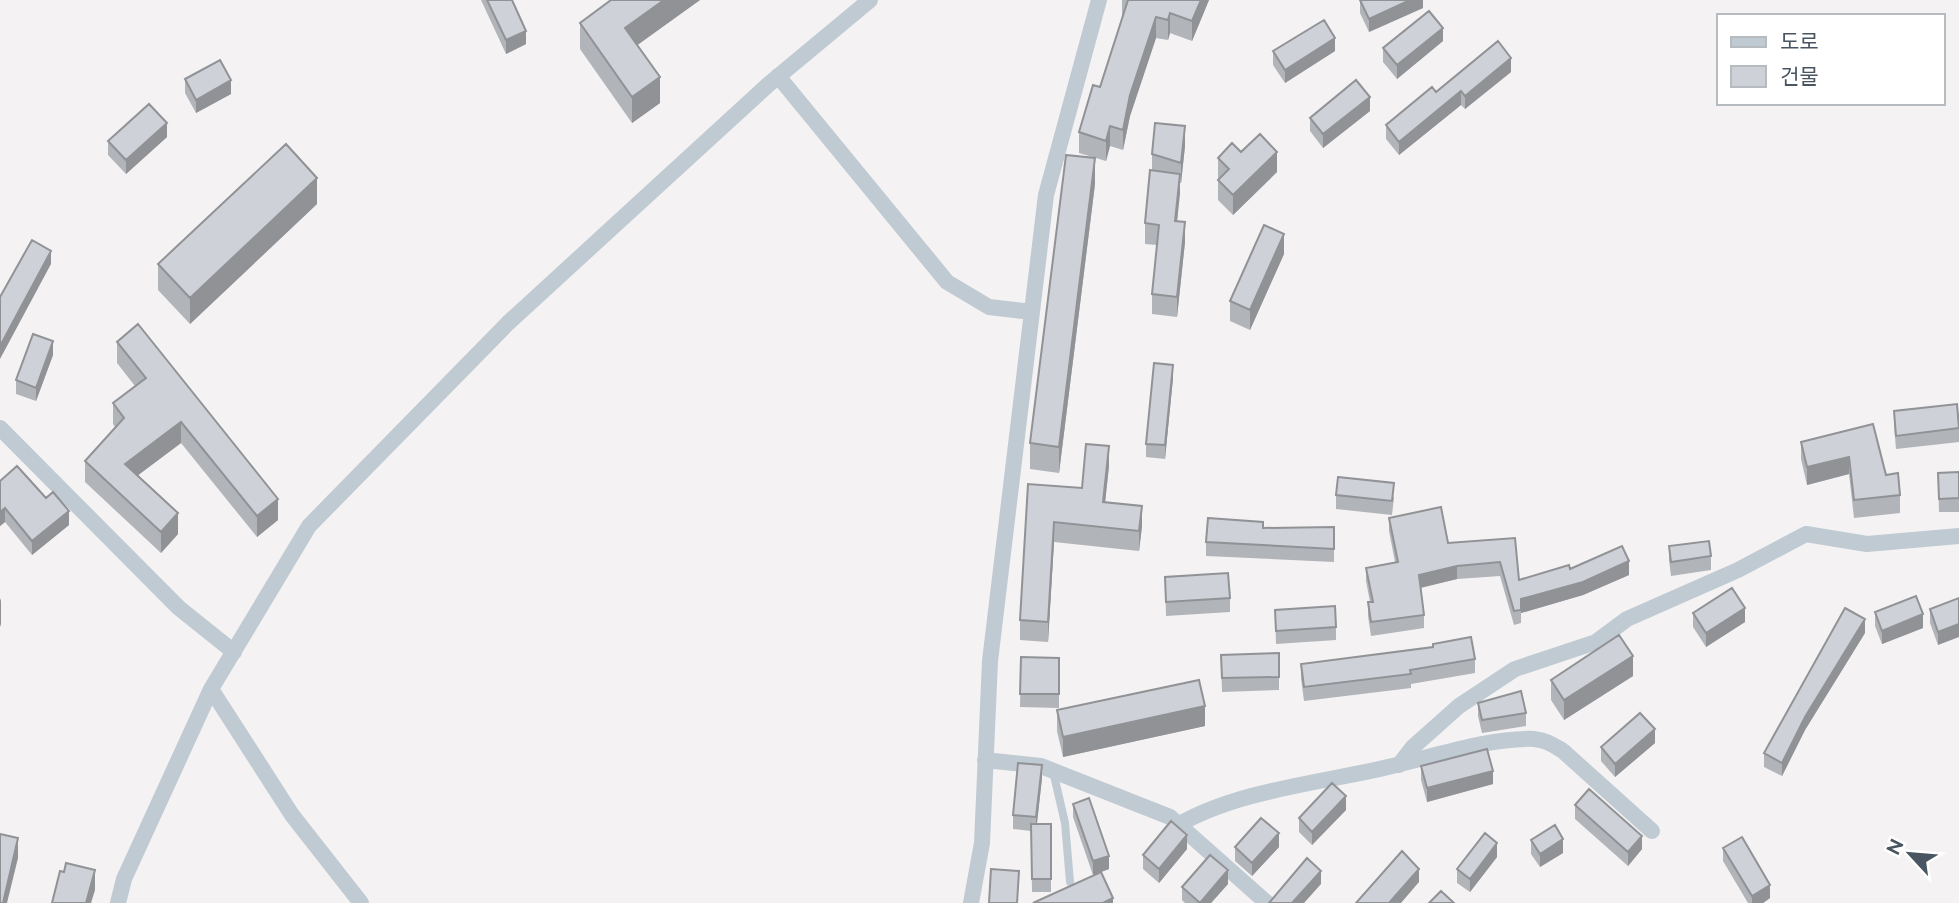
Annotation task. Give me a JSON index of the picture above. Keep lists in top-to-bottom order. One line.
{"legend":["도로","건물"],"north":"top left"}
